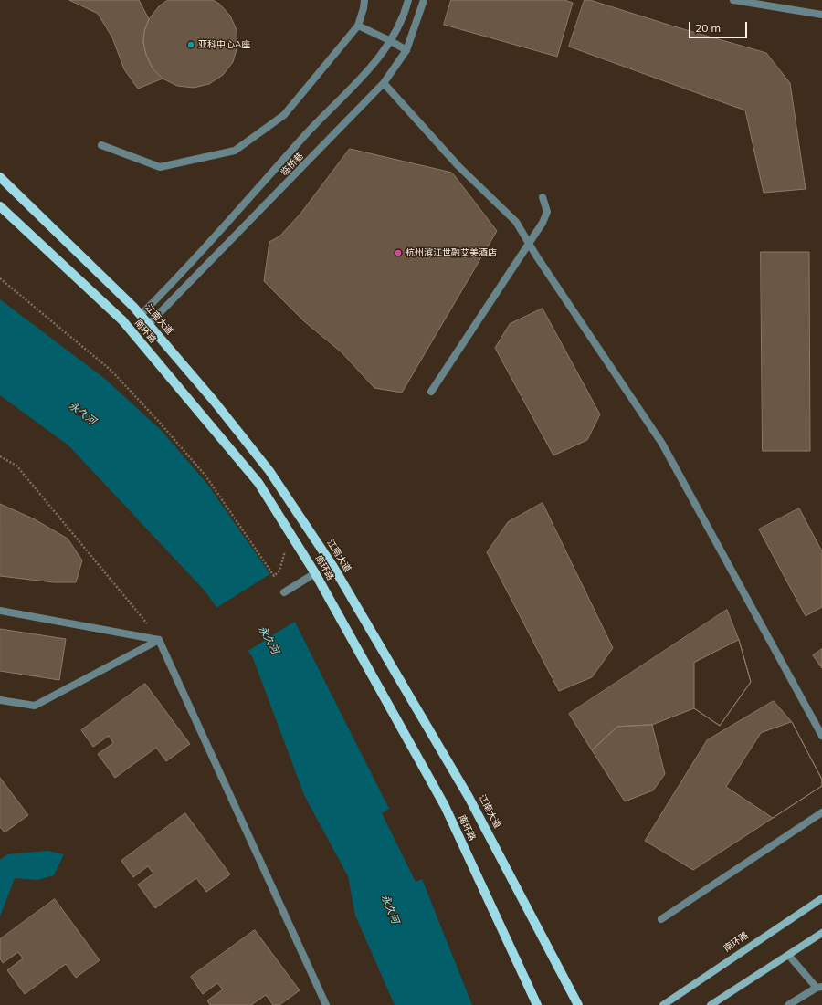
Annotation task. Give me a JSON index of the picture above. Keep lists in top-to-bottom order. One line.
{"streets":{"main road":["江南大道","南环路"],"street":["临桥巷"]},"crossings":[["临桥巷","江南大道"]],"water":["永久河"],"places":["亚科中心A座","杭州滨江世融艾美酒店"],"scale_bar":"20 m"}
